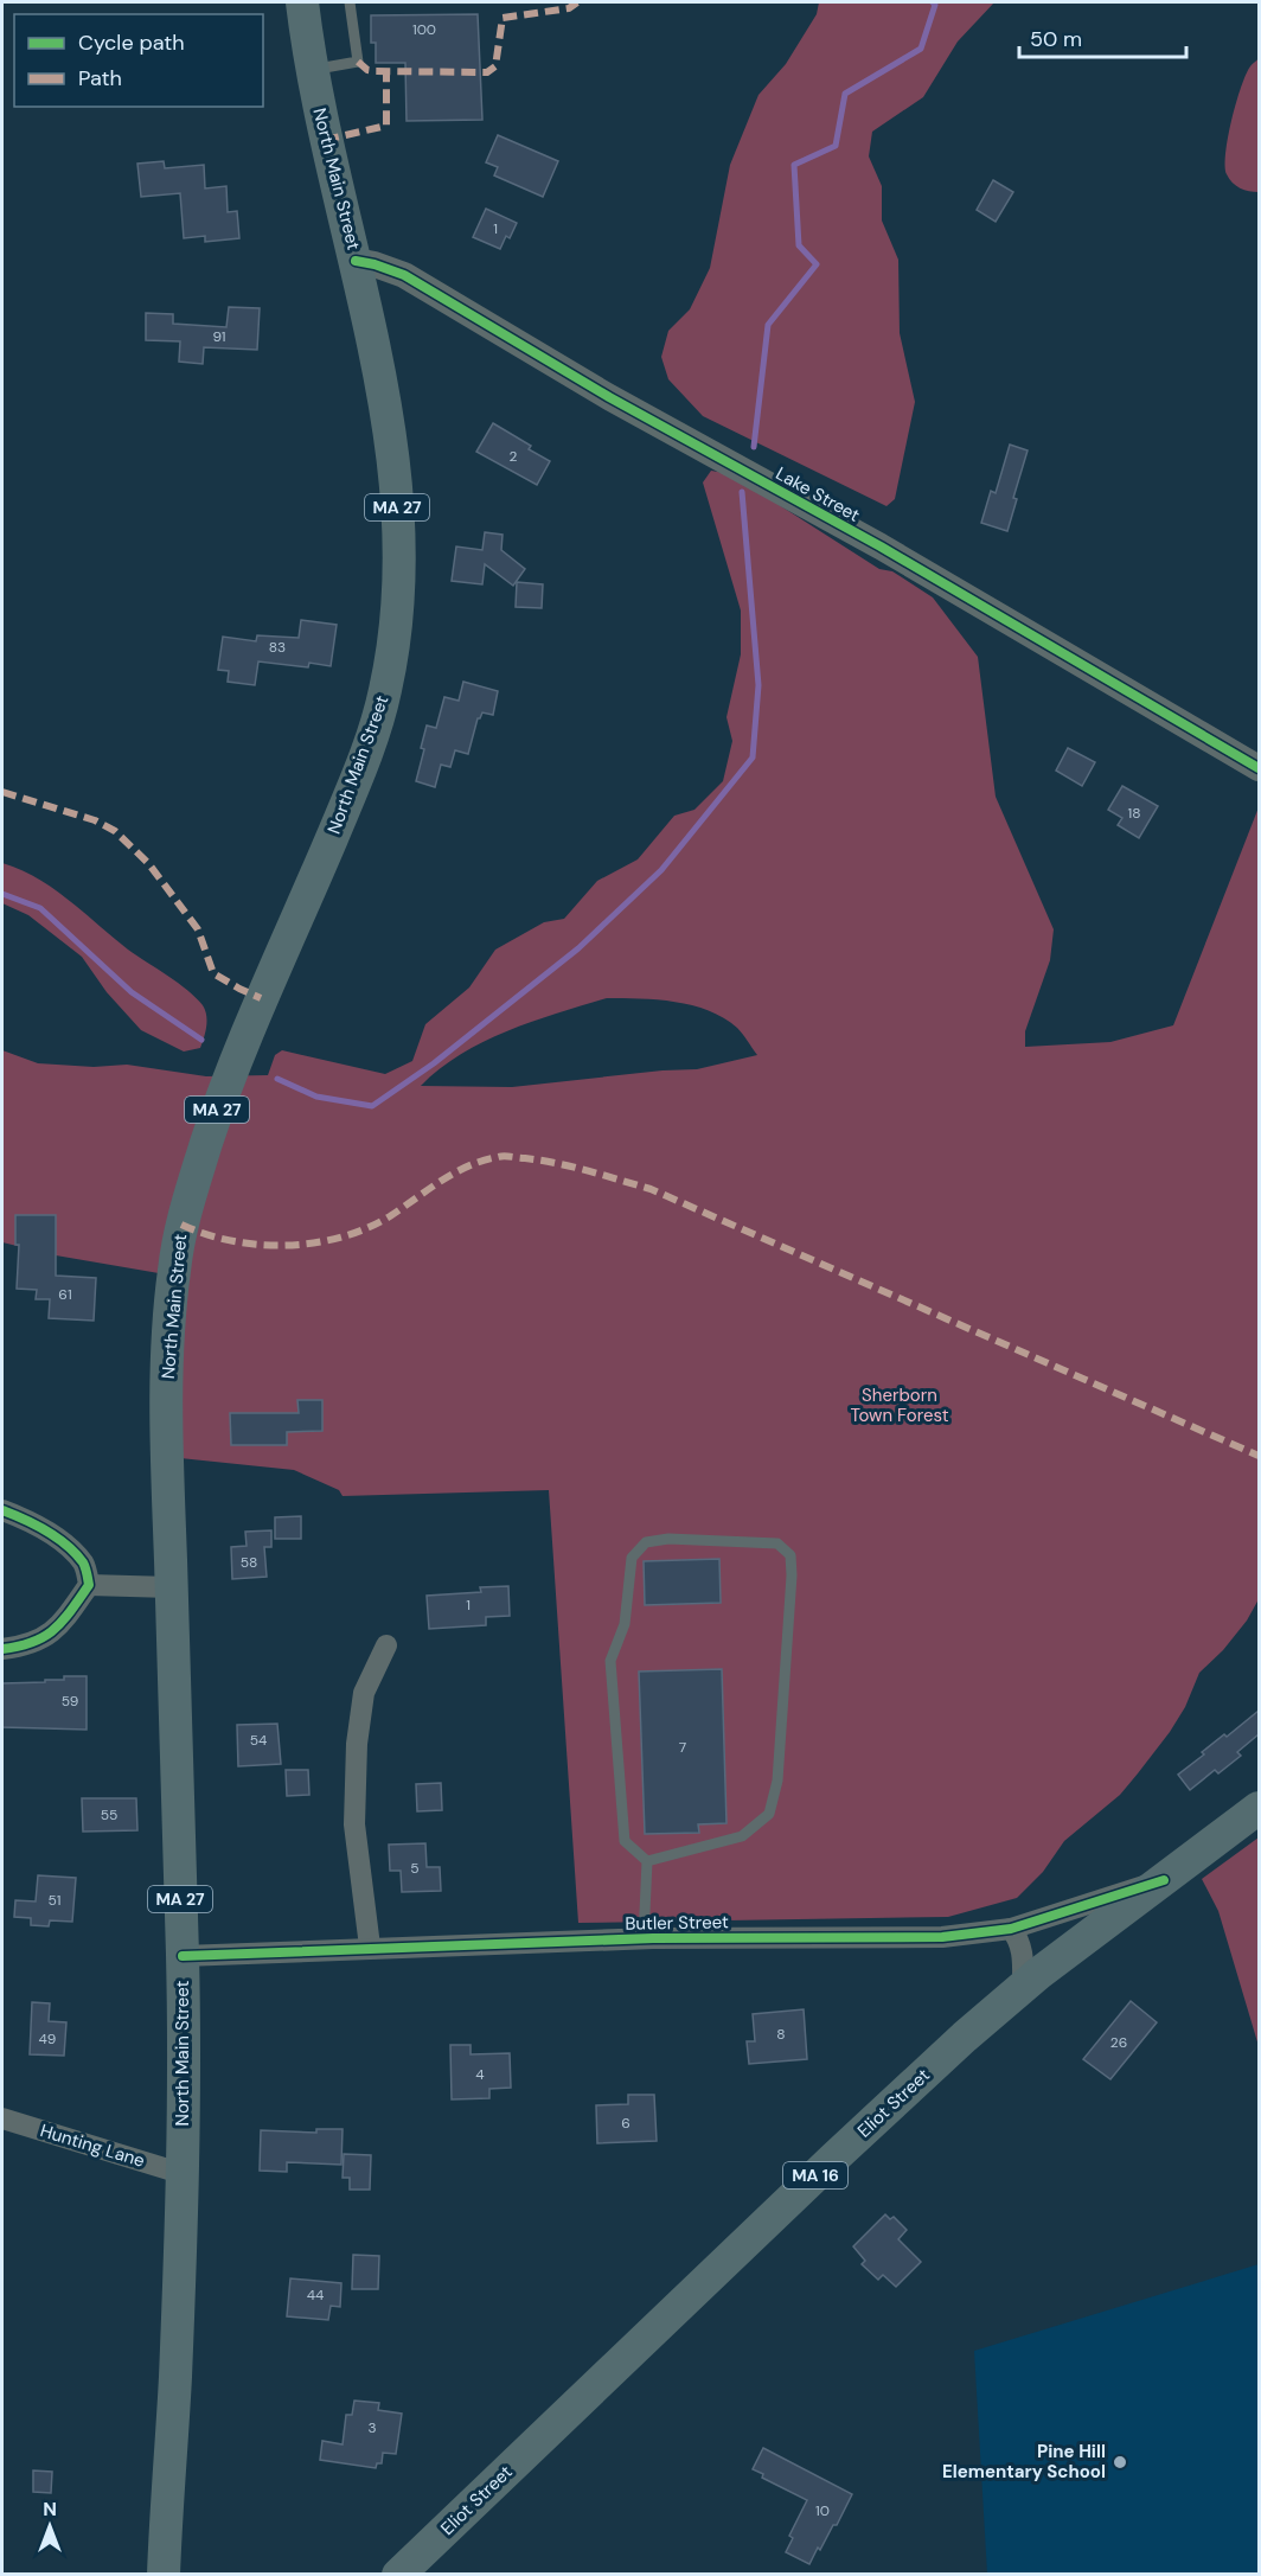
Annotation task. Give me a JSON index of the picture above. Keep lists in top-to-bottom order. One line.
{"streets":{"main road":["North Main Street","MA 27","Eliot Street","MA 16"],"street":["Lake Street","Butler Street","Hunting Lane"]},"crossings":[["North Main Street","Lake Street"],["North Main Street","Butler Street"],["North Main Street","Hunting Lane"],["Butler Street","Eliot Street"]],"parks":["Sherborn Town Forest"],"places":["Pine Hill Elementary School"],"house_numbers":["100","1","91","2","83","18","61","58","1","59","54","7","55","5","51","8","49","26","4","6","44","3","10"],"legend":["Cycle path","Path"],"scale_bar":"50 m","north":"top"}
